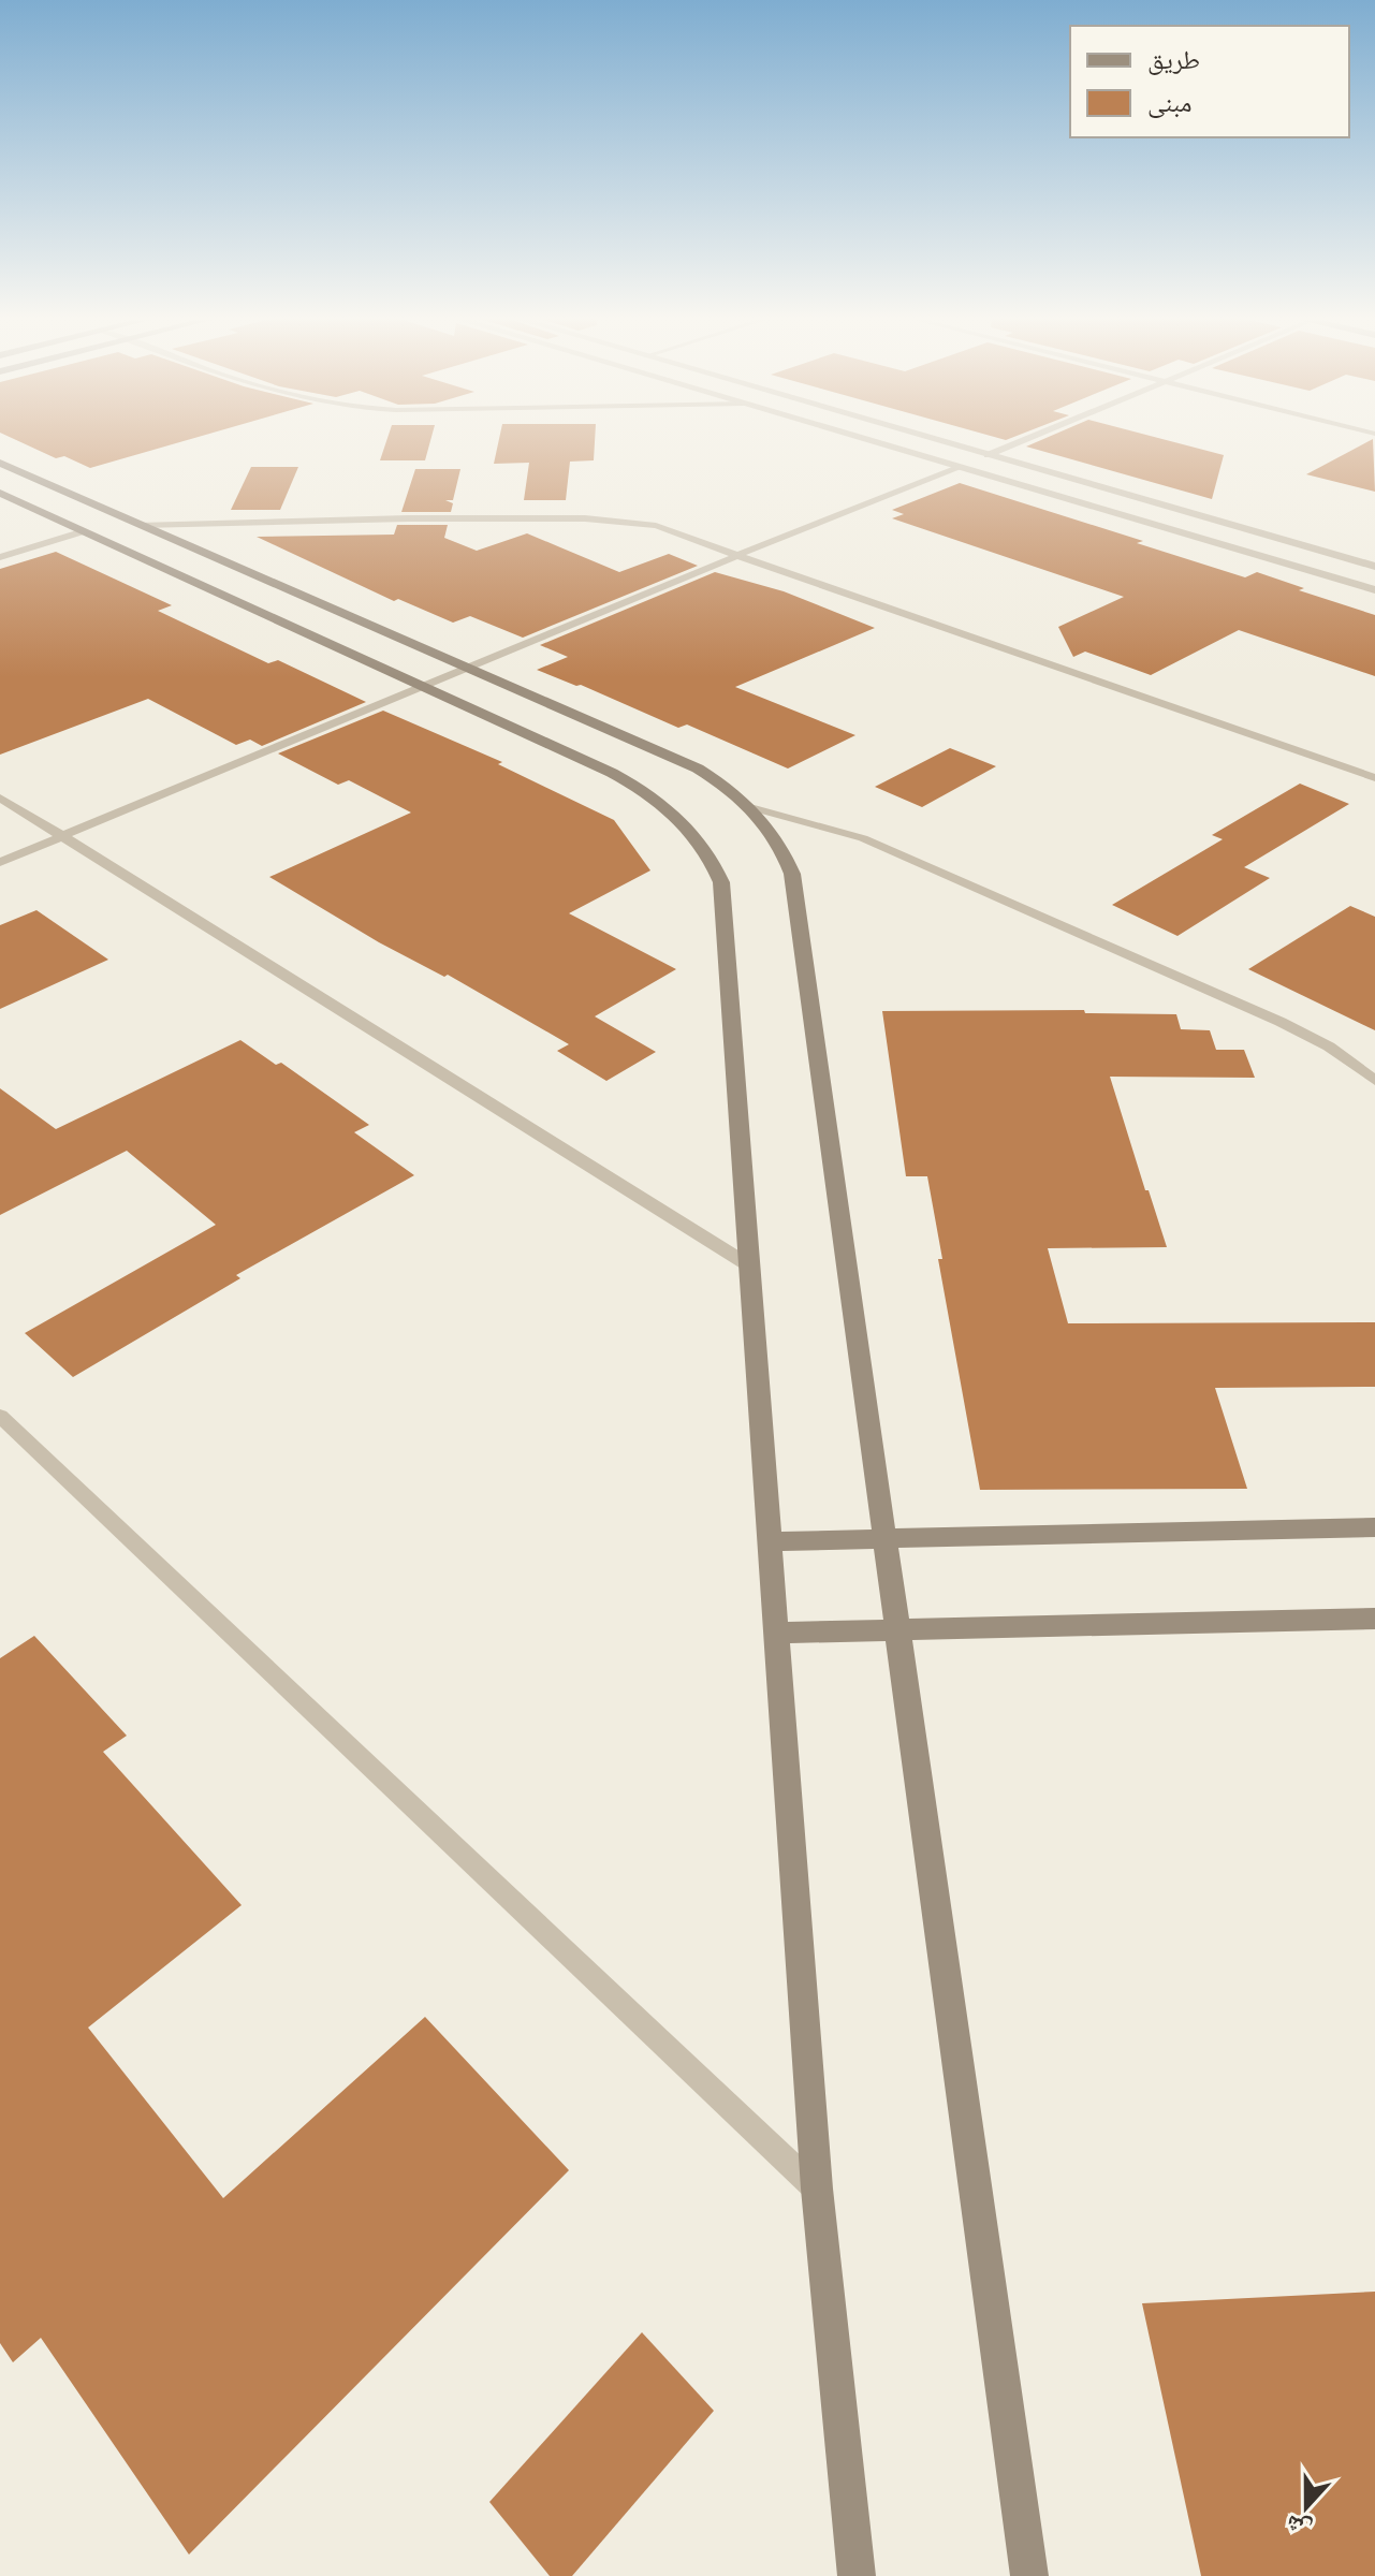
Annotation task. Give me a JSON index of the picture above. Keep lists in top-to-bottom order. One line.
{"legend":["طريق","مبنى"],"north":"bottom"}
